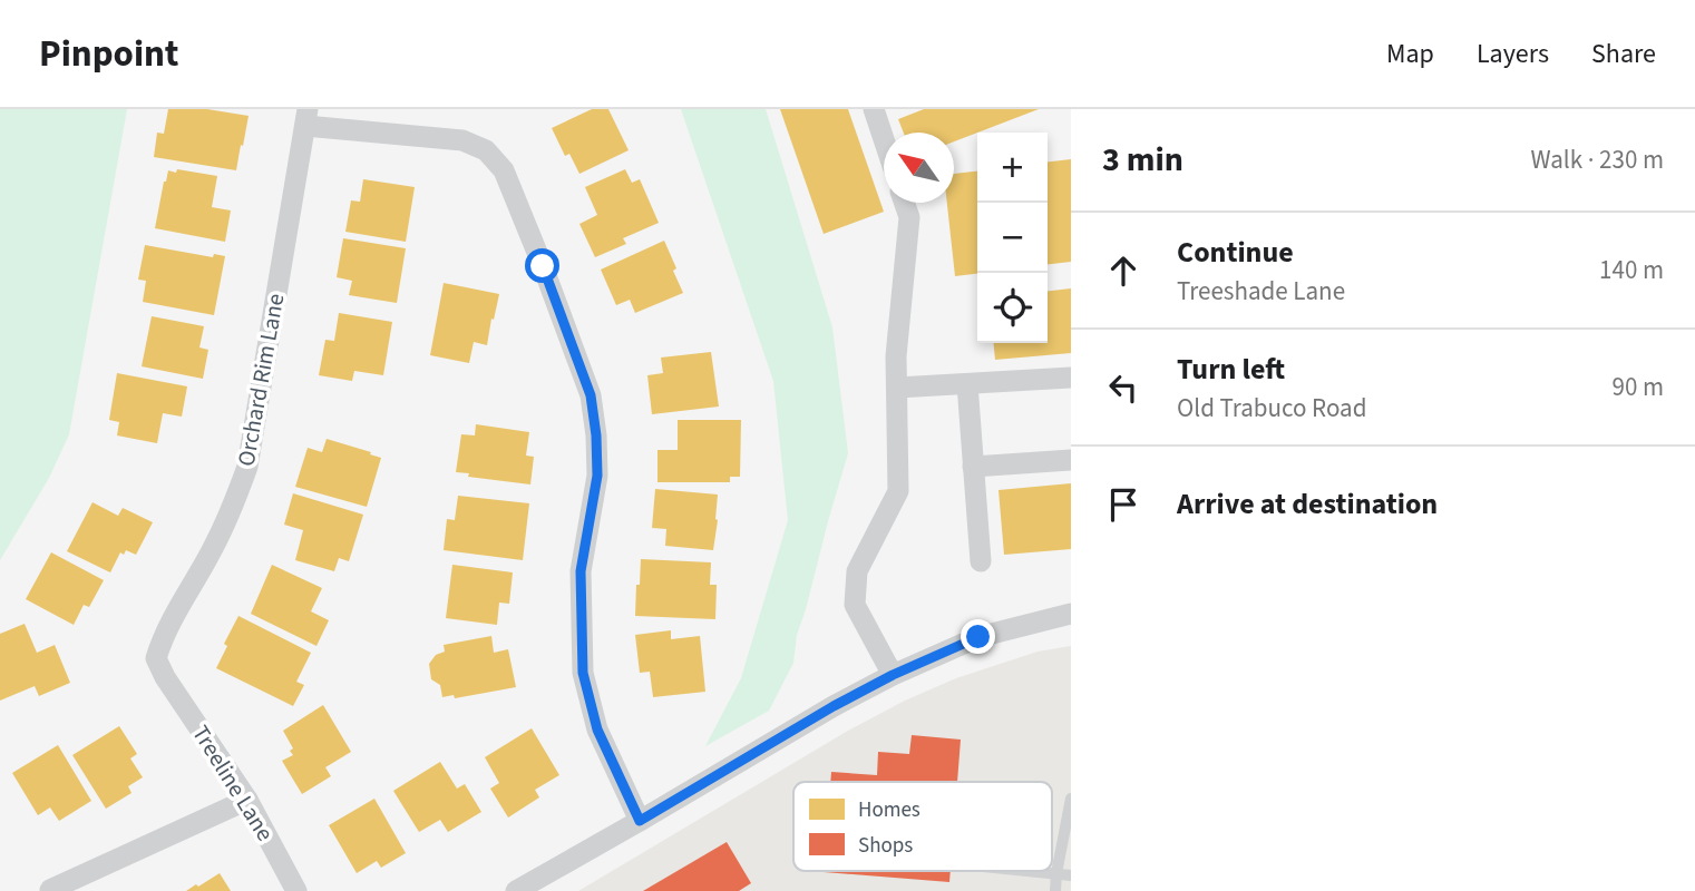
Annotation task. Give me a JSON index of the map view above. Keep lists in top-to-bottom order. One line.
{"streets":{"street":["Orchard Rim Lane","Treeline Lane"]},"crossings":[["Orchard Rim Lane","Treeline Lane"]],"legend":["Homes","Shops"],"north":"top left","page":{"header":"Pinpoint","nav":["Map","Layers","Share"],"heading":["3 min","Walk · 230 m"],"map_buttons":["+","−"],"list":[["Continue","Treeshade Lane","140 m"],["Turn left","Old Trabuco Road","90 m"],"Arrive at destination"]}}
